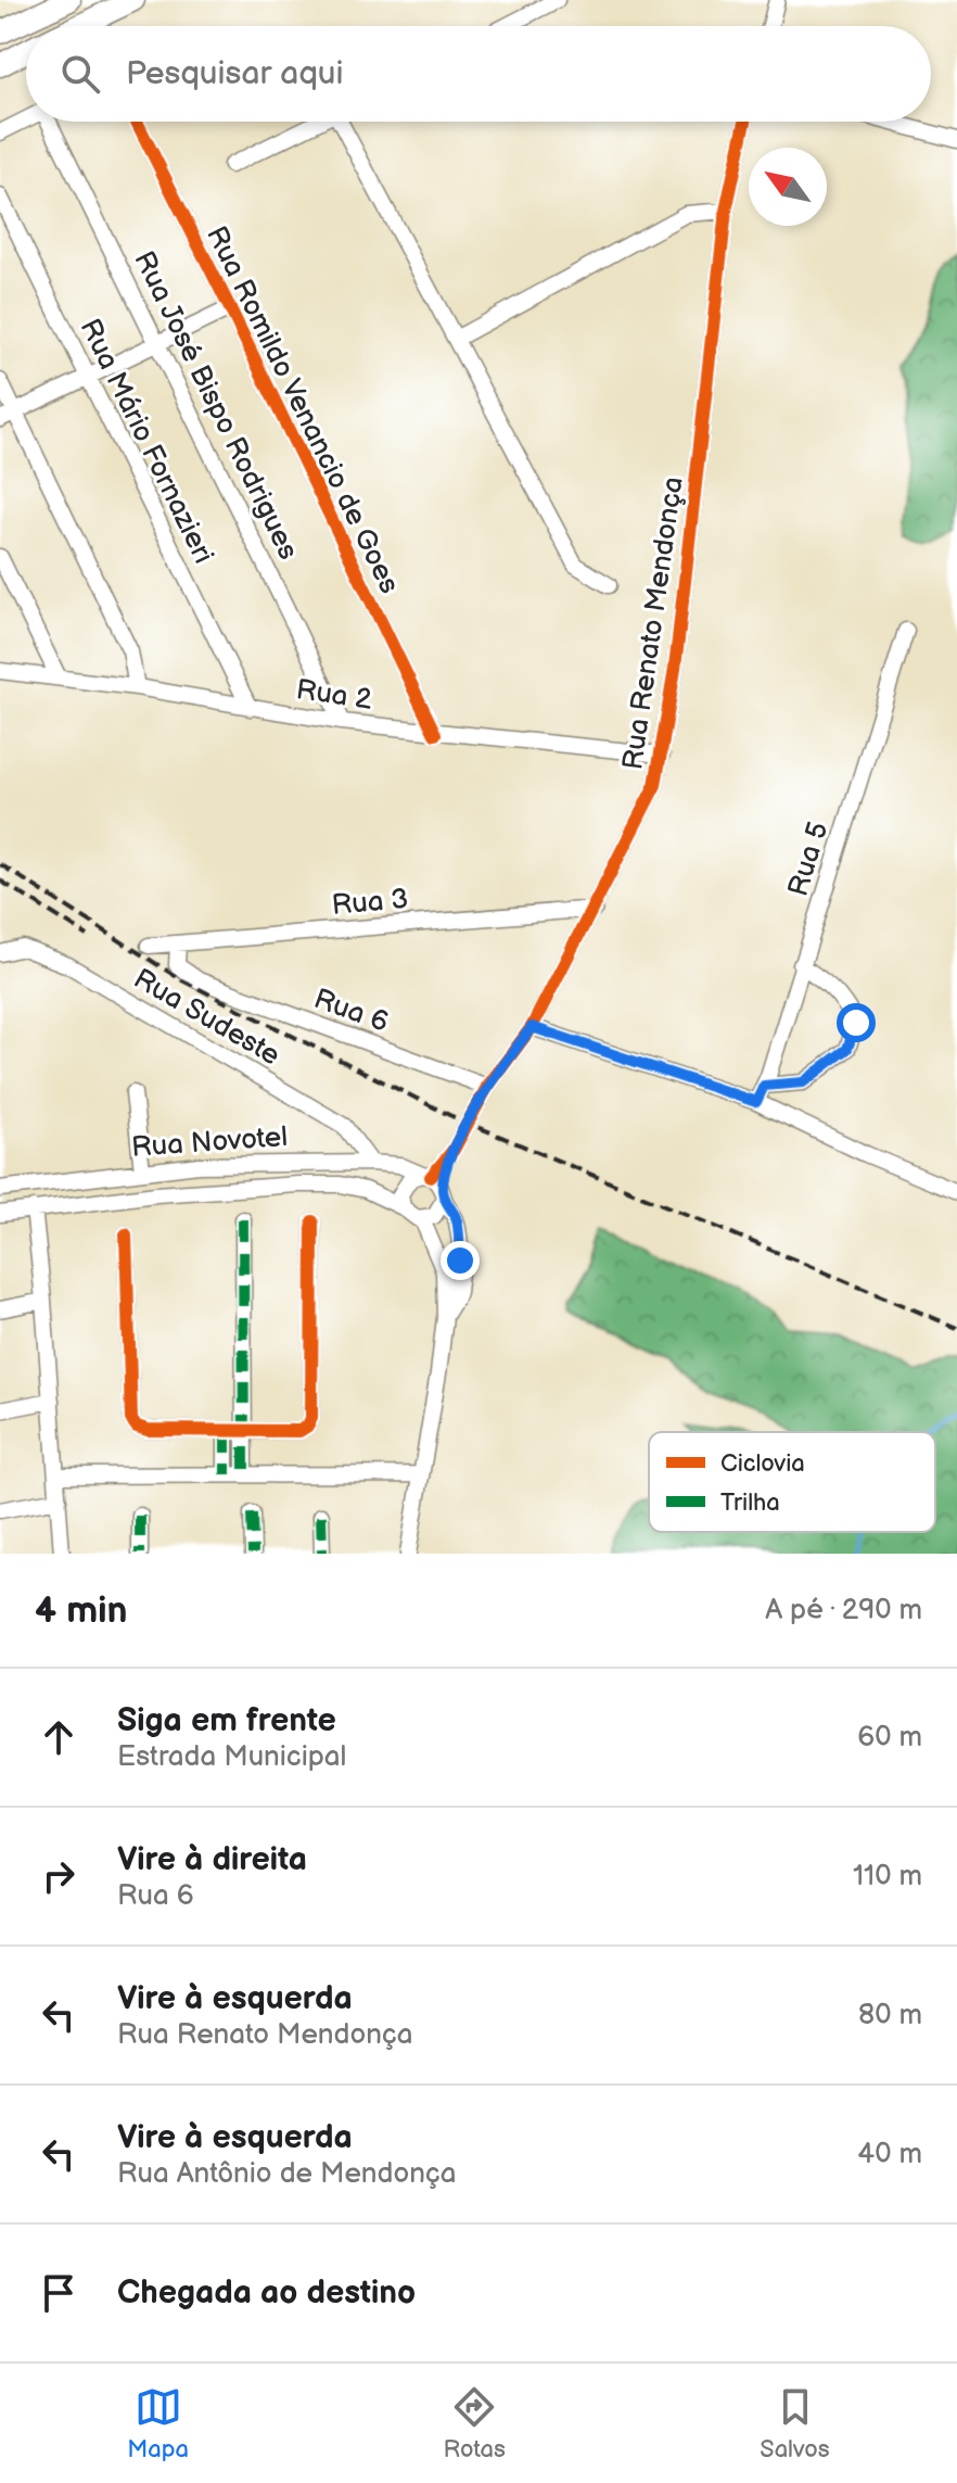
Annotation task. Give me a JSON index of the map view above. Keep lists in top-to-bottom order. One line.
{"streets":{"street":["Rua José Bispo Rodrigues","Rua Romildo Venancio de Goes","Rua Mário Fornazieri","Rua Renato Mendonça","Rua 2","Rua 5","Rua 3","Rua 6","Rua Sudeste","Rua Novotel"]},"crossings":[["Rua José Bispo Rodrigues","Rua 2"],["Rua Romildo Venancio de Goes","Rua 2"],["Rua Mário Fornazieri","Rua 2"],["Rua Renato Mendonça","Rua 2"],["Rua Renato Mendonça","Rua 3"],["Rua Renato Mendonça","Rua 6"],["Rua Renato Mendonça","Rua Novotel"],["Rua 3","Rua 6"],["Rua Sudeste","Rua Novotel"]],"legend":["Ciclovia","Trilha"],"north":"top left","page":{"search":"Pesquisar aqui","heading":["4 min","A pé · 290 m"],"list":[["Siga em frente","Estrada Municipal","60 m"],["Vire à direita","Rua 6","110 m"],["Vire à esquerda","Rua Renato Mendonça","80 m"],["Vire à esquerda","Rua Antônio de Mendonça","40 m"],"Chegada ao destino"],"nav":["Mapa","Rotas","Salvos"]}}
